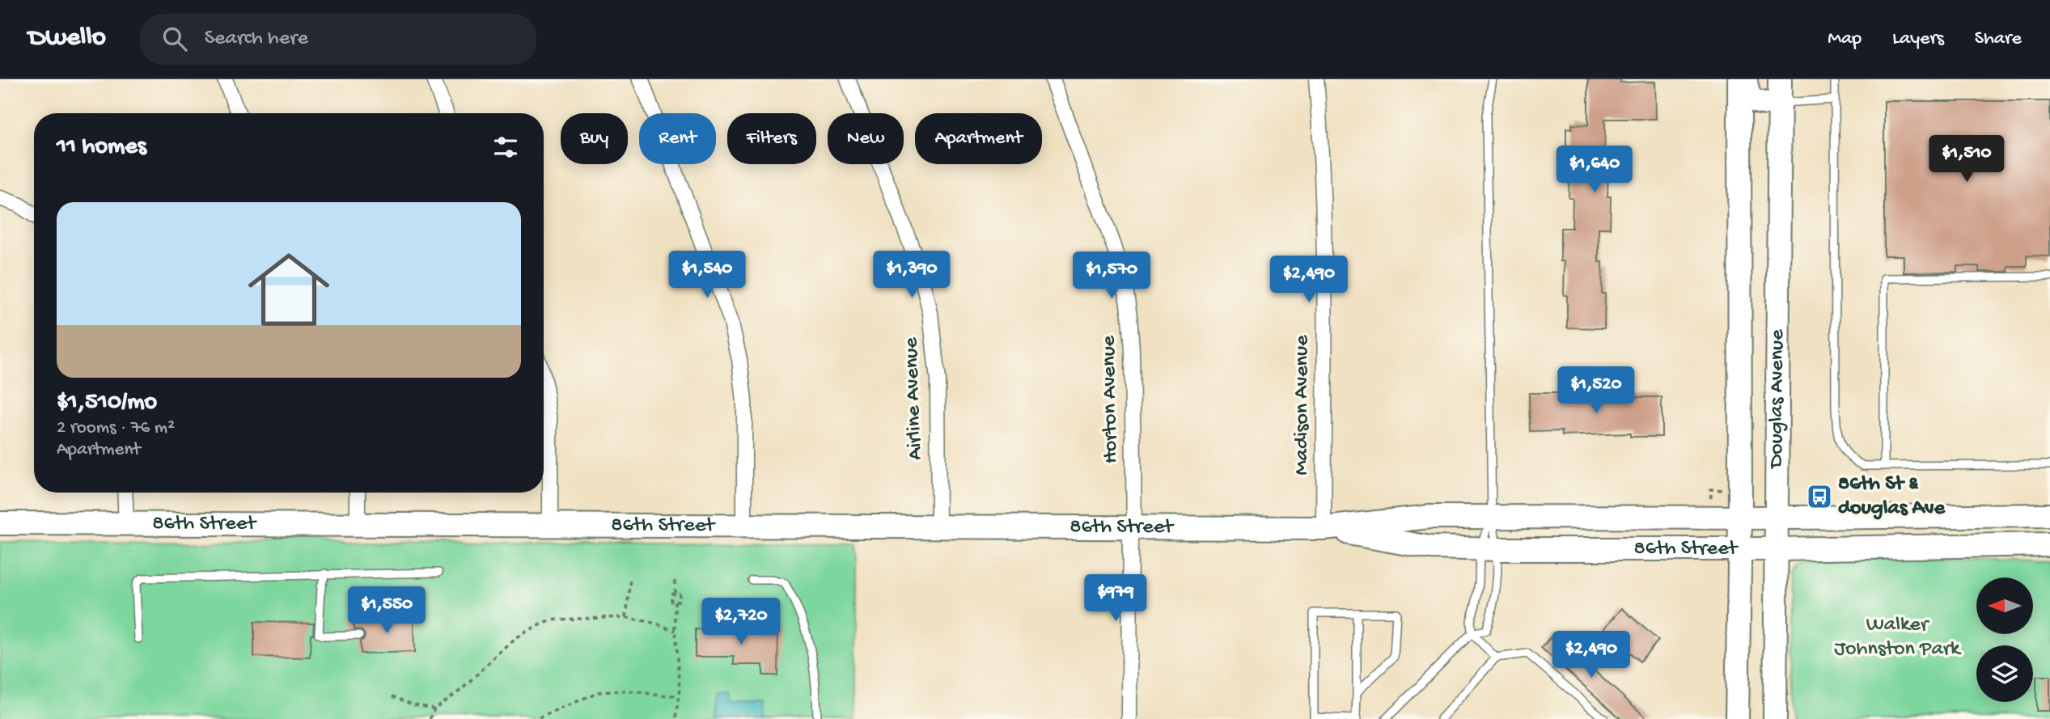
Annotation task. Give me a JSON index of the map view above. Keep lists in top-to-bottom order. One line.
{"streets":{"main road":["Douglas Avenue","86th Street"],"street":["Airline Avenue","Horton Avenue","Madison Avenue"]},"crossings":[["Airline Avenue","86th Street"],["Horton Avenue","86th Street"],["Douglas Avenue","86th Street"],["Madison Avenue","86th Street"]],"parks":["Walker Johnston Park"],"places":{"bus stop":["86th St & douglas Ave"]},"north":"left","page":{"header":"Dwello","search":"Search here","nav":["Map","Layers","Share"],"chip":["Buy","Rent","Filters","New","Apartment"],"heading":"11 homes","price":["$1,510","$1,640","$1,540","$1,390","$1,570","$2,490","$1,520","$979","$1,550","$2,720","$2,490"],"list":[{"name":"$1,510/mo","note":"2 rooms · 76 m² · Apartment"}]}}
